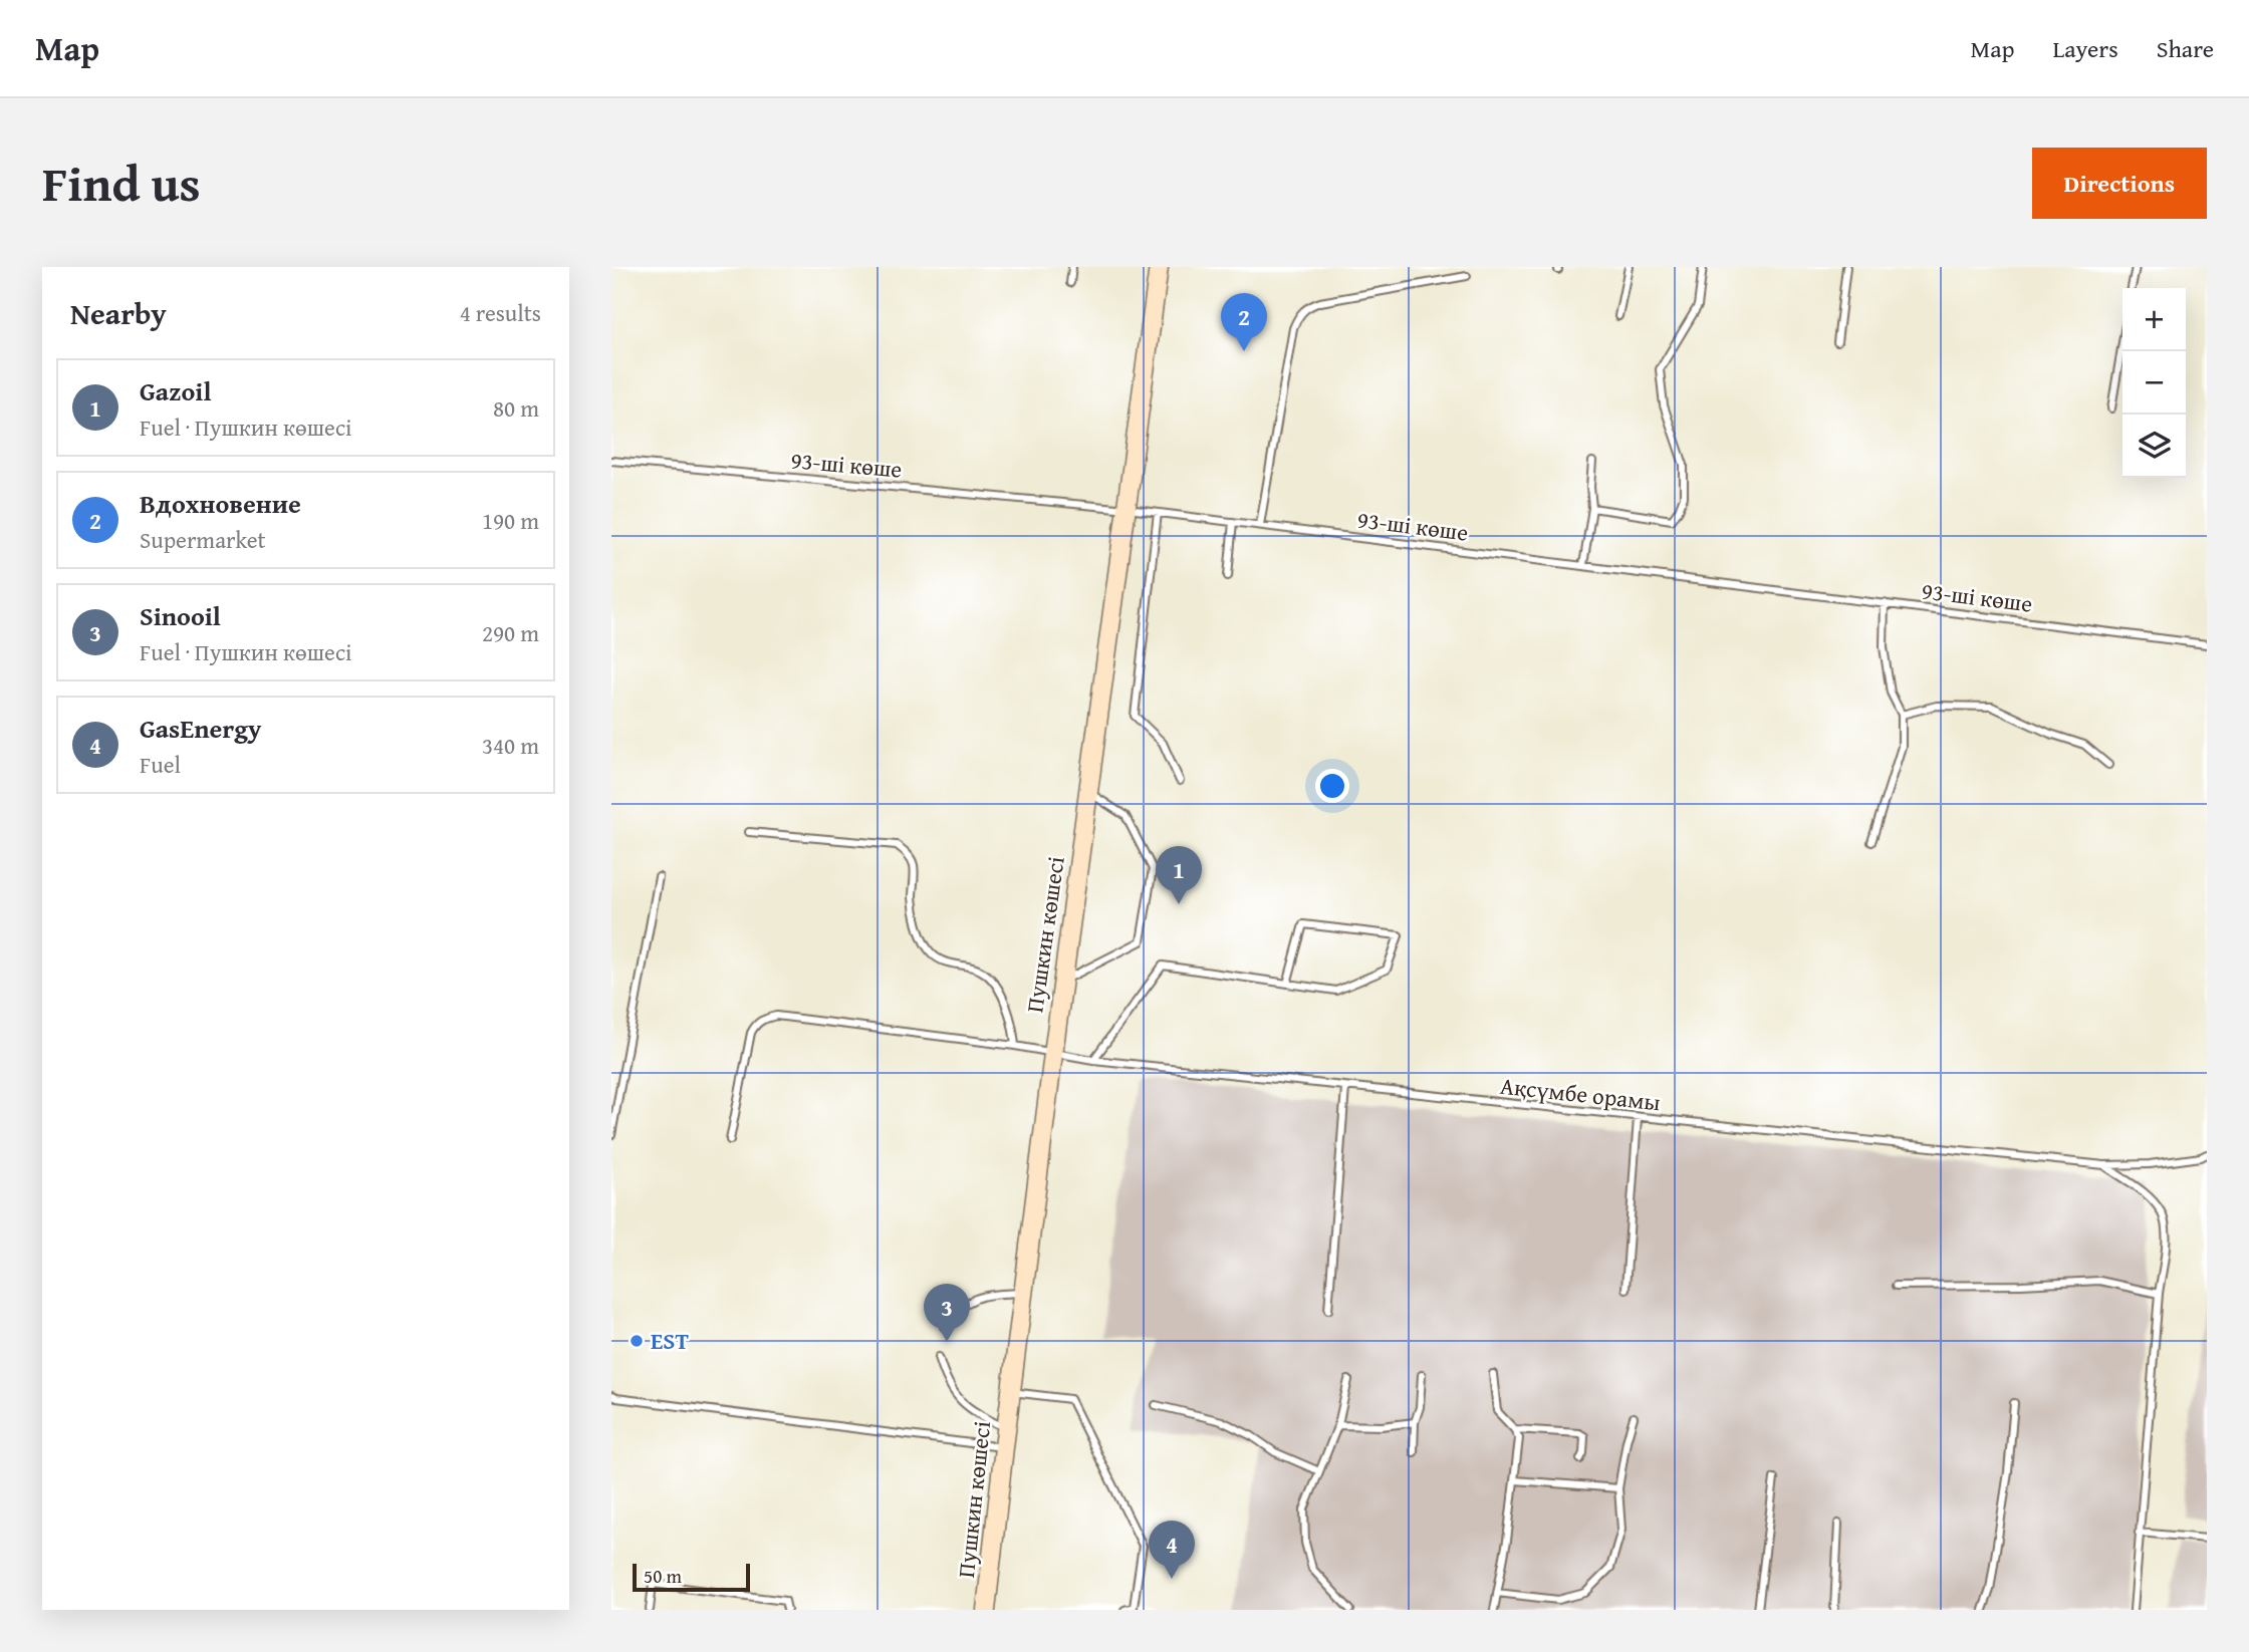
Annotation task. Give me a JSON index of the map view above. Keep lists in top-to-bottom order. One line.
{"streets":{"main road":["Пушкин көшесі"],"lane":["93-ші көше","Ақсүмбе орамы"]},"crossings":[["93-ші көше","Пушкин көшесі"],["Пушкин көшесі","Ақсүмбе орамы"]],"places":["EST"],"scale_bar":"50 m","page":{"header":"Map","nav":["Map","Layers","Share"],"title":"Find us","buttons":"Directions","heading":["Nearby","4 results"],"map_buttons":["+","−"],"pins":["2","1","3","4"],"list":[{"mark":"1","name":"Gazoil","note":"Fuel · Пушкин көшесі","value":"80 m"},{"mark":"2","name":"Вдохновение","note":"Supermarket","value":"190 m"},{"mark":"3","name":"Sinooil","note":"Fuel · Пушкин көшесі","value":"290 m"},{"mark":"4","name":"GasEnergy","note":"Fuel","value":"340 m"}],"scale":"50 m"}}
